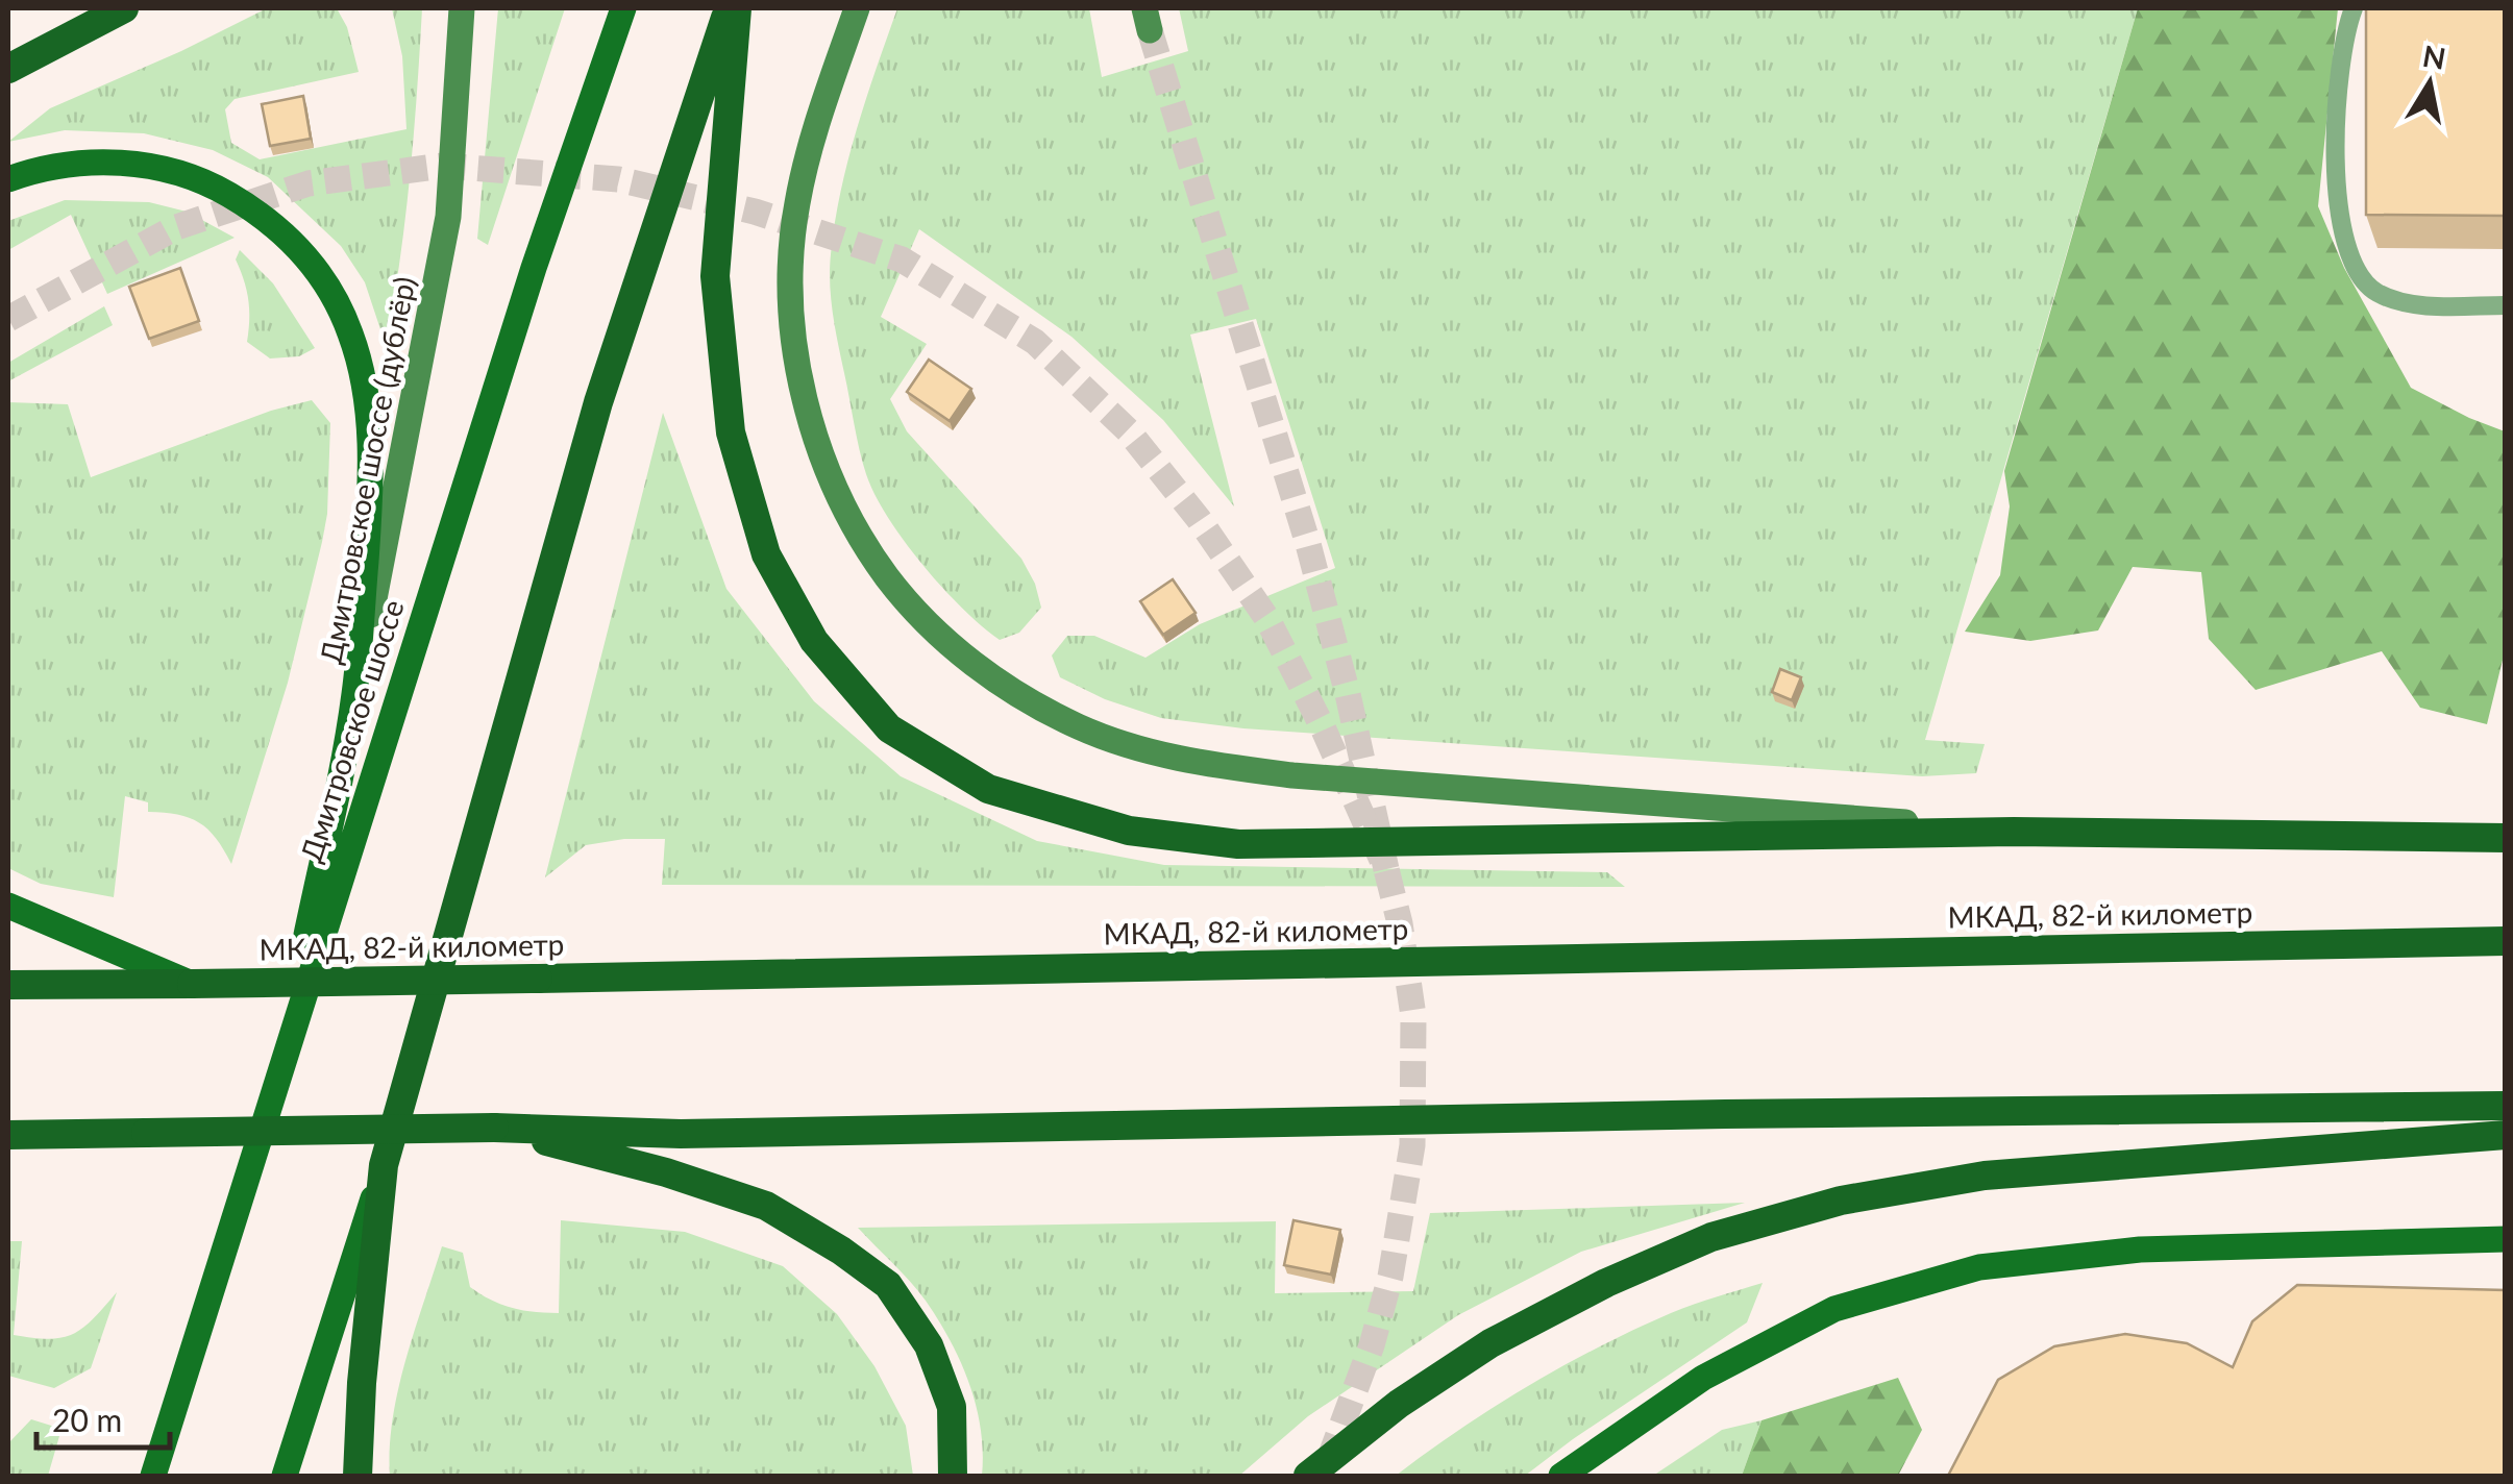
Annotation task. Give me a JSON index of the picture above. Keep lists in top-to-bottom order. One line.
{"streets":{"highway":["МКАД, 82-й километр"],"main road":["Дмитровское шоссе (дублёр)","Дмитровское шоссе"]},"crossings":[["Дмитровское шоссе (дублёр)","Дмитровское шоссе"]],"scale_bar":"20 m","north":"top"}
